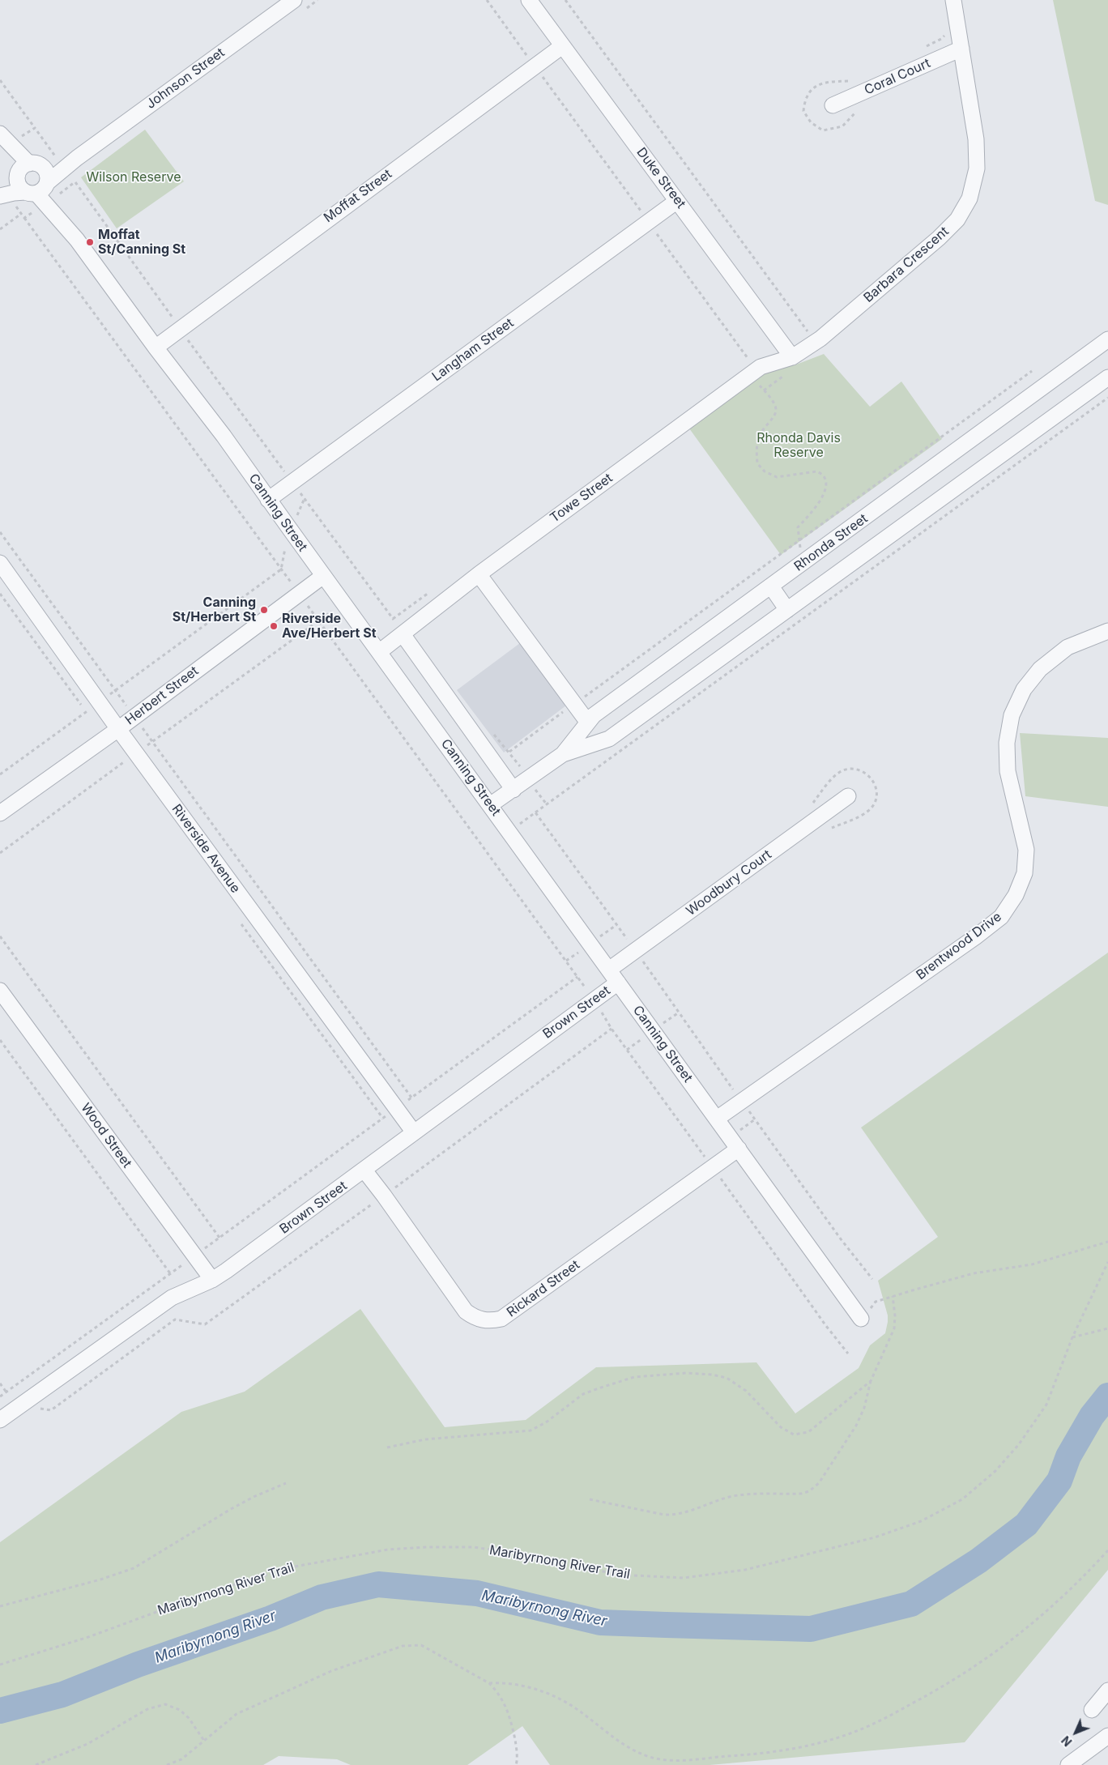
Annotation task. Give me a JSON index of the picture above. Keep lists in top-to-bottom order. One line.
{"streets":{"street":["Coral Court","Johnson Street","Duke Street","Moffat Street","Barbara Crescent","Langham Street","Towe Street","Canning Street","Rhonda Street","Herbert Street","Riverside Avenue","Woodbury Court","Brentwood Drive","Brown Street","Wood Street","Rickard Street"],"path":["Maribyrnong River Trail"]},"crossings":[["Coral Court","Barbara Crescent"],["Johnson Street","Canning Street"],["Duke Street","Moffat Street"],["Duke Street","Barbara Crescent"],["Duke Street","Langham Street"],["Duke Street","Towe Street"],["Moffat Street","Canning Street"],["Barbara Crescent","Towe Street"],["Langham Street","Canning Street"],["Towe Street","Canning Street"],["Canning Street","Rhonda Street"],["Canning Street","Herbert Street"],["Canning Street","Woodbury Court"],["Canning Street","Brentwood Drive"],["Canning Street","Brown Street"],["Canning Street","Rickard Street"],["Herbert Street","Riverside Avenue"],["Riverside Avenue","Brown Street"],["Brown Street","Wood Street"],["Brown Street","Rickard Street"]],"water":["Maribyrnong River"],"parks":["Wilson Reserve","Rhonda Davis Reserve"],"places":["Moffat St/Canning St","Canning St/Herbert St","Riverside Ave/Herbert St"],"north":"bottom left"}
